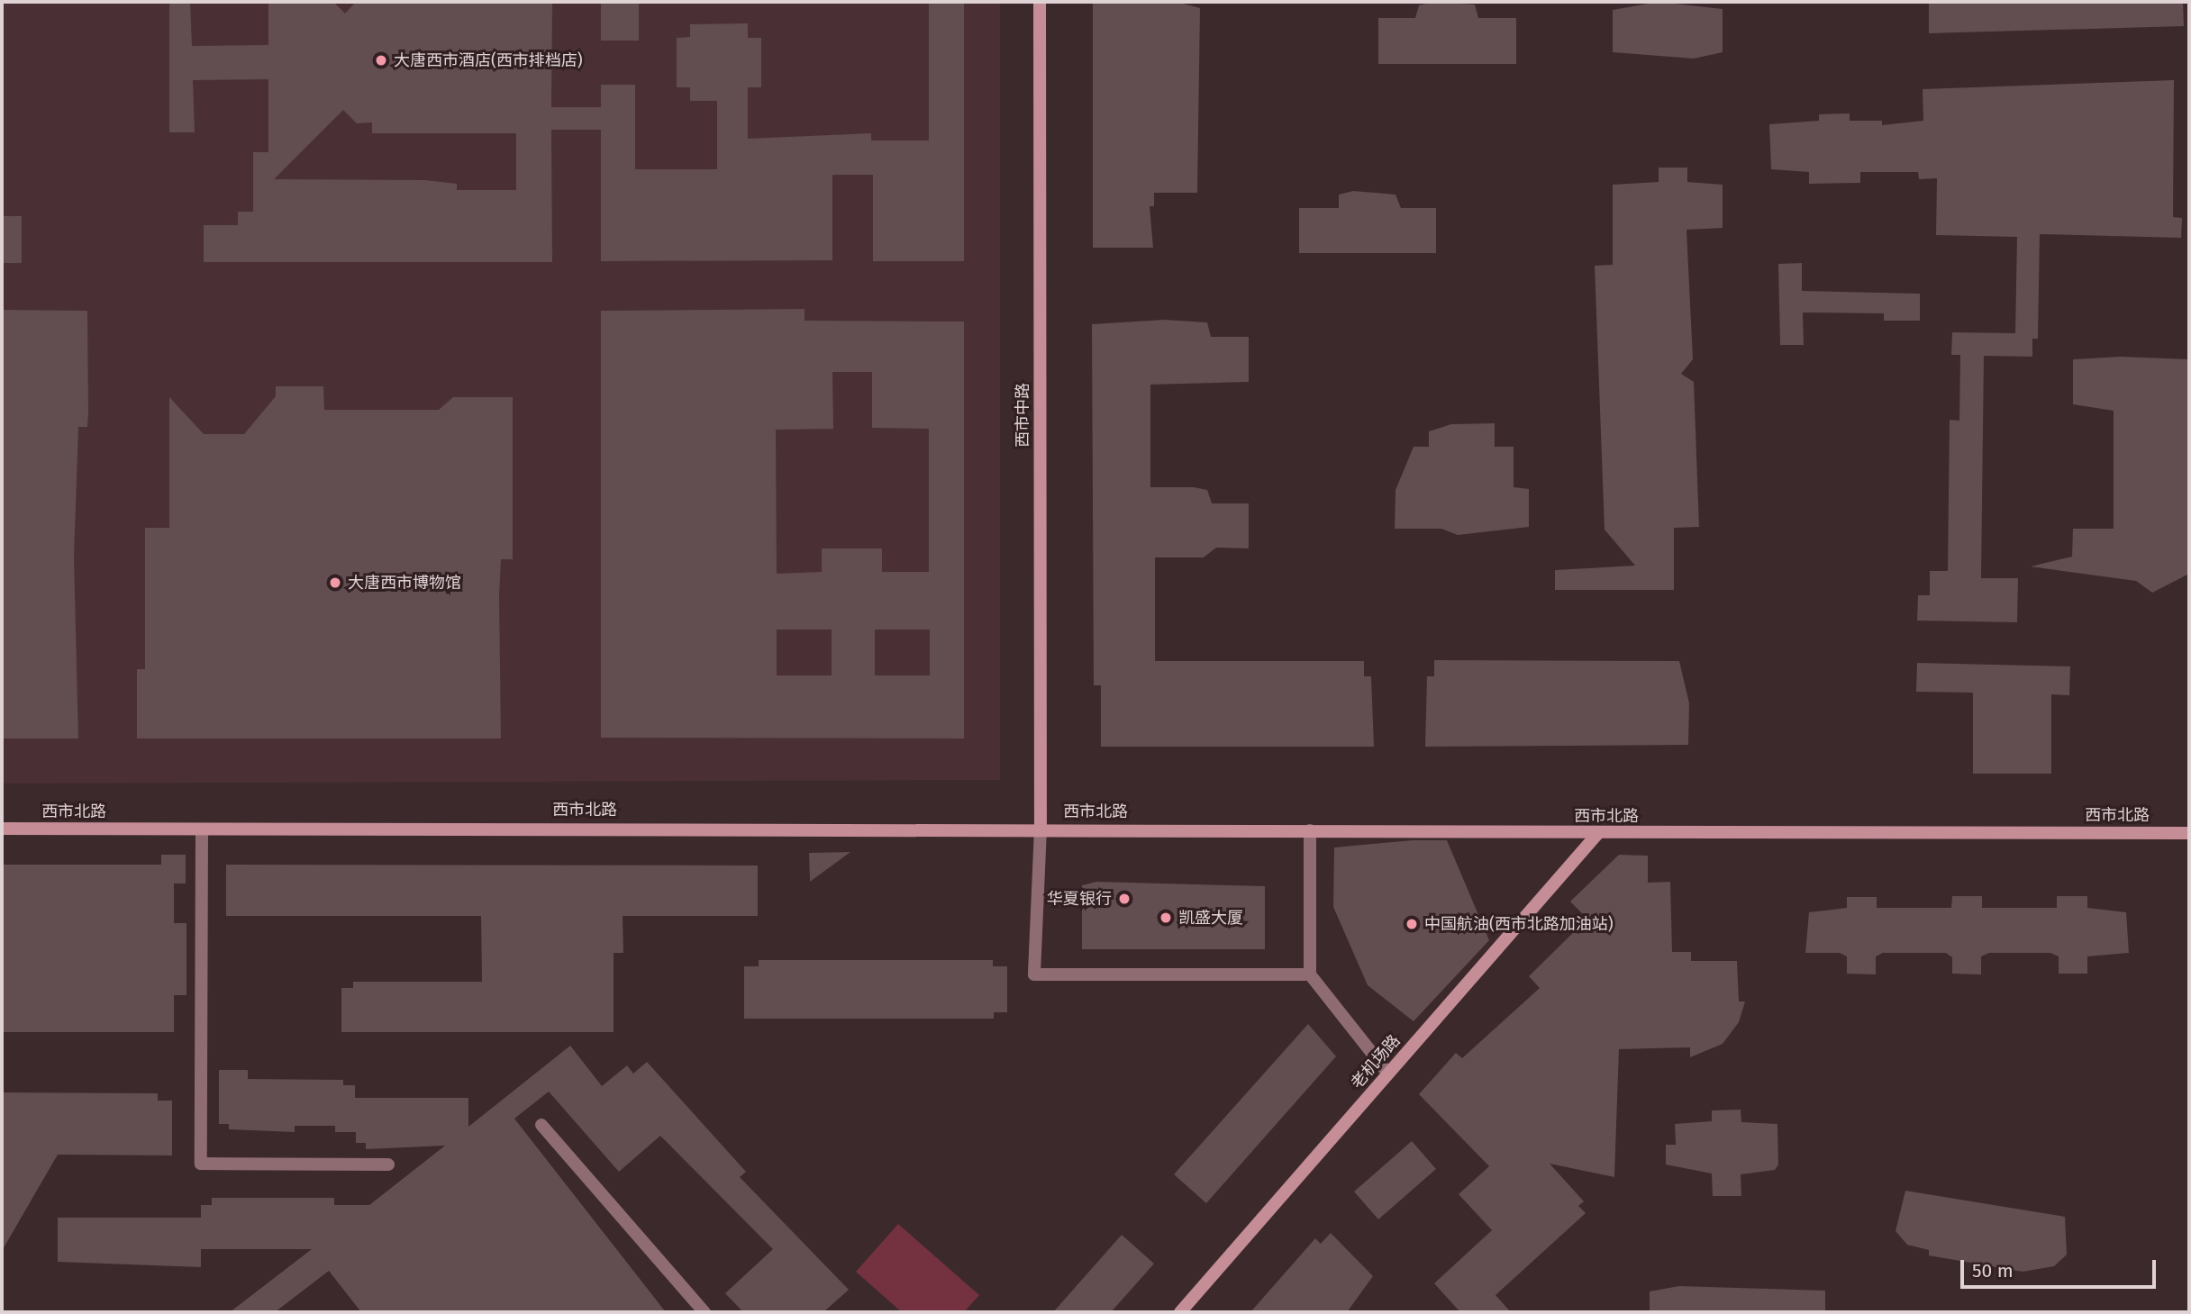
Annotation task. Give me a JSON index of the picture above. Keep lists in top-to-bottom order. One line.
{"streets":{"street":["西市中路","西市北路","老机场路"]},"crossings":[["西市中路","西市北路"],["西市北路","老机场路"]],"places":["大唐西市酒店(西市排档店)","大唐西市博物馆","华夏银行","凯盛大厦","中国航油(西市北路加油站)"],"scale_bar":"50 m"}
